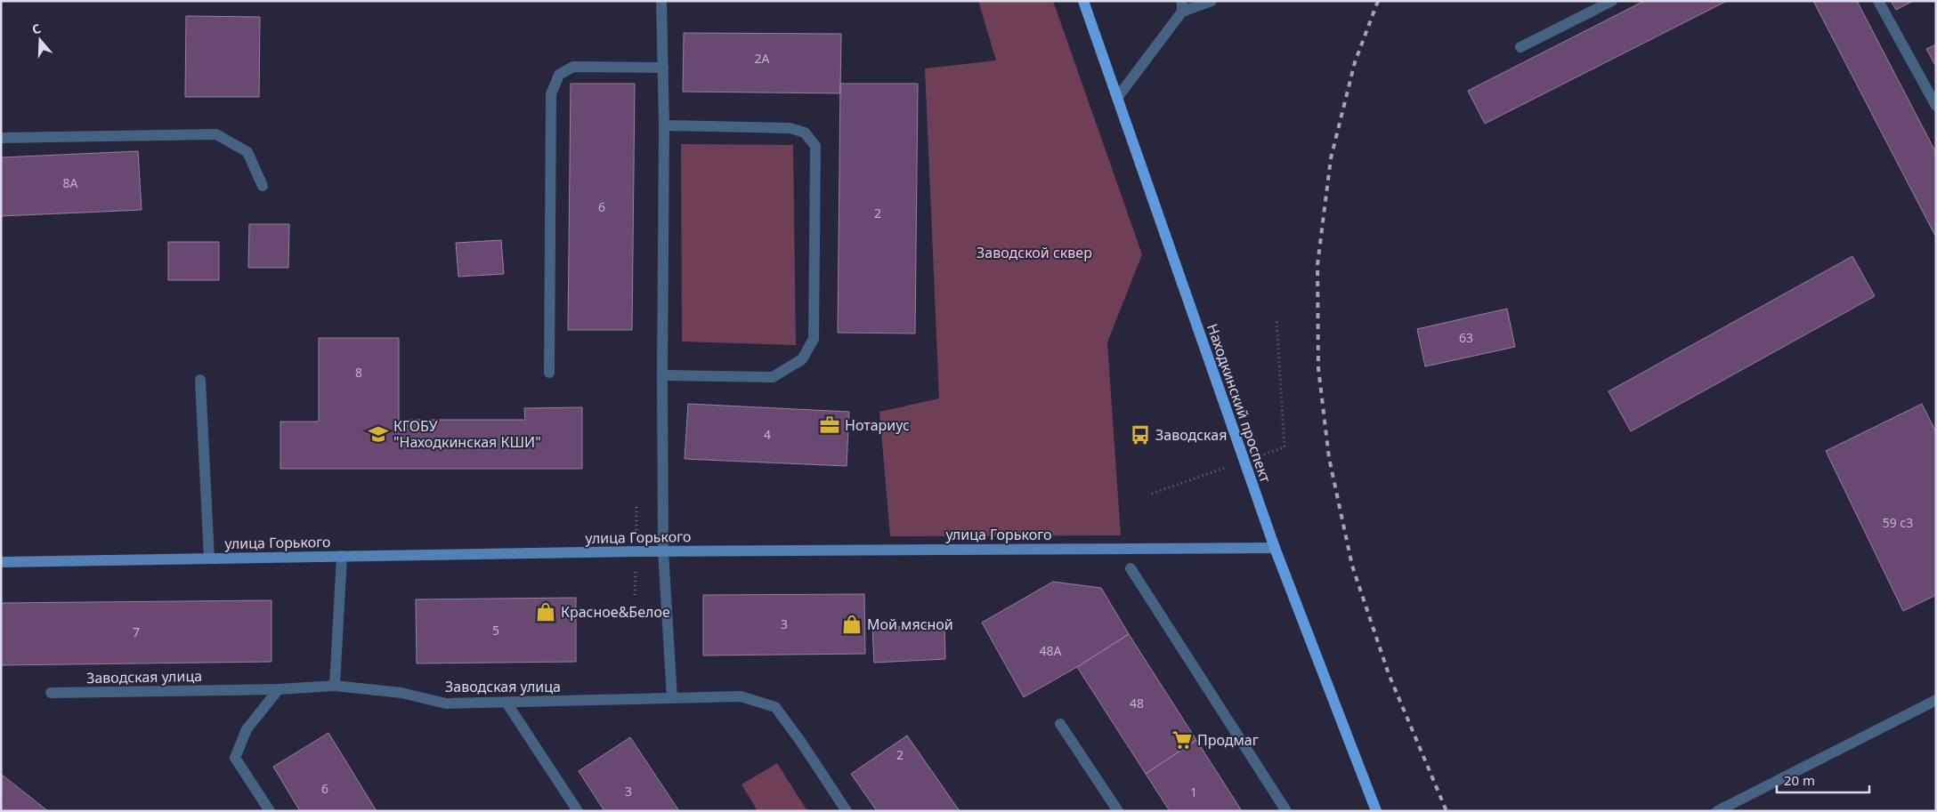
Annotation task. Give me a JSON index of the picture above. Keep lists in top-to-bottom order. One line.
{"streets":{"main road":["Находкинский проспект","улица Горького"],"street":["Заводская улица"]},"crossings":[["Находкинский проспект","улица Горького"]],"parks":["Заводской сквер"],"places":{"office":["Нотариус"],"school or university":["КГОБУ \"Находкинская КШИ\""],"bus stop":["Заводская"],"shop":["Красное&Белое","Мой мясной"],"supermarket":["Продмаг"]},"house_numbers":["2А","8А","6","2","63","8","4","59 с3","3","5","7","48А","48","2","6","3","1"],"scale_bar":"20 m","north":"top"}
